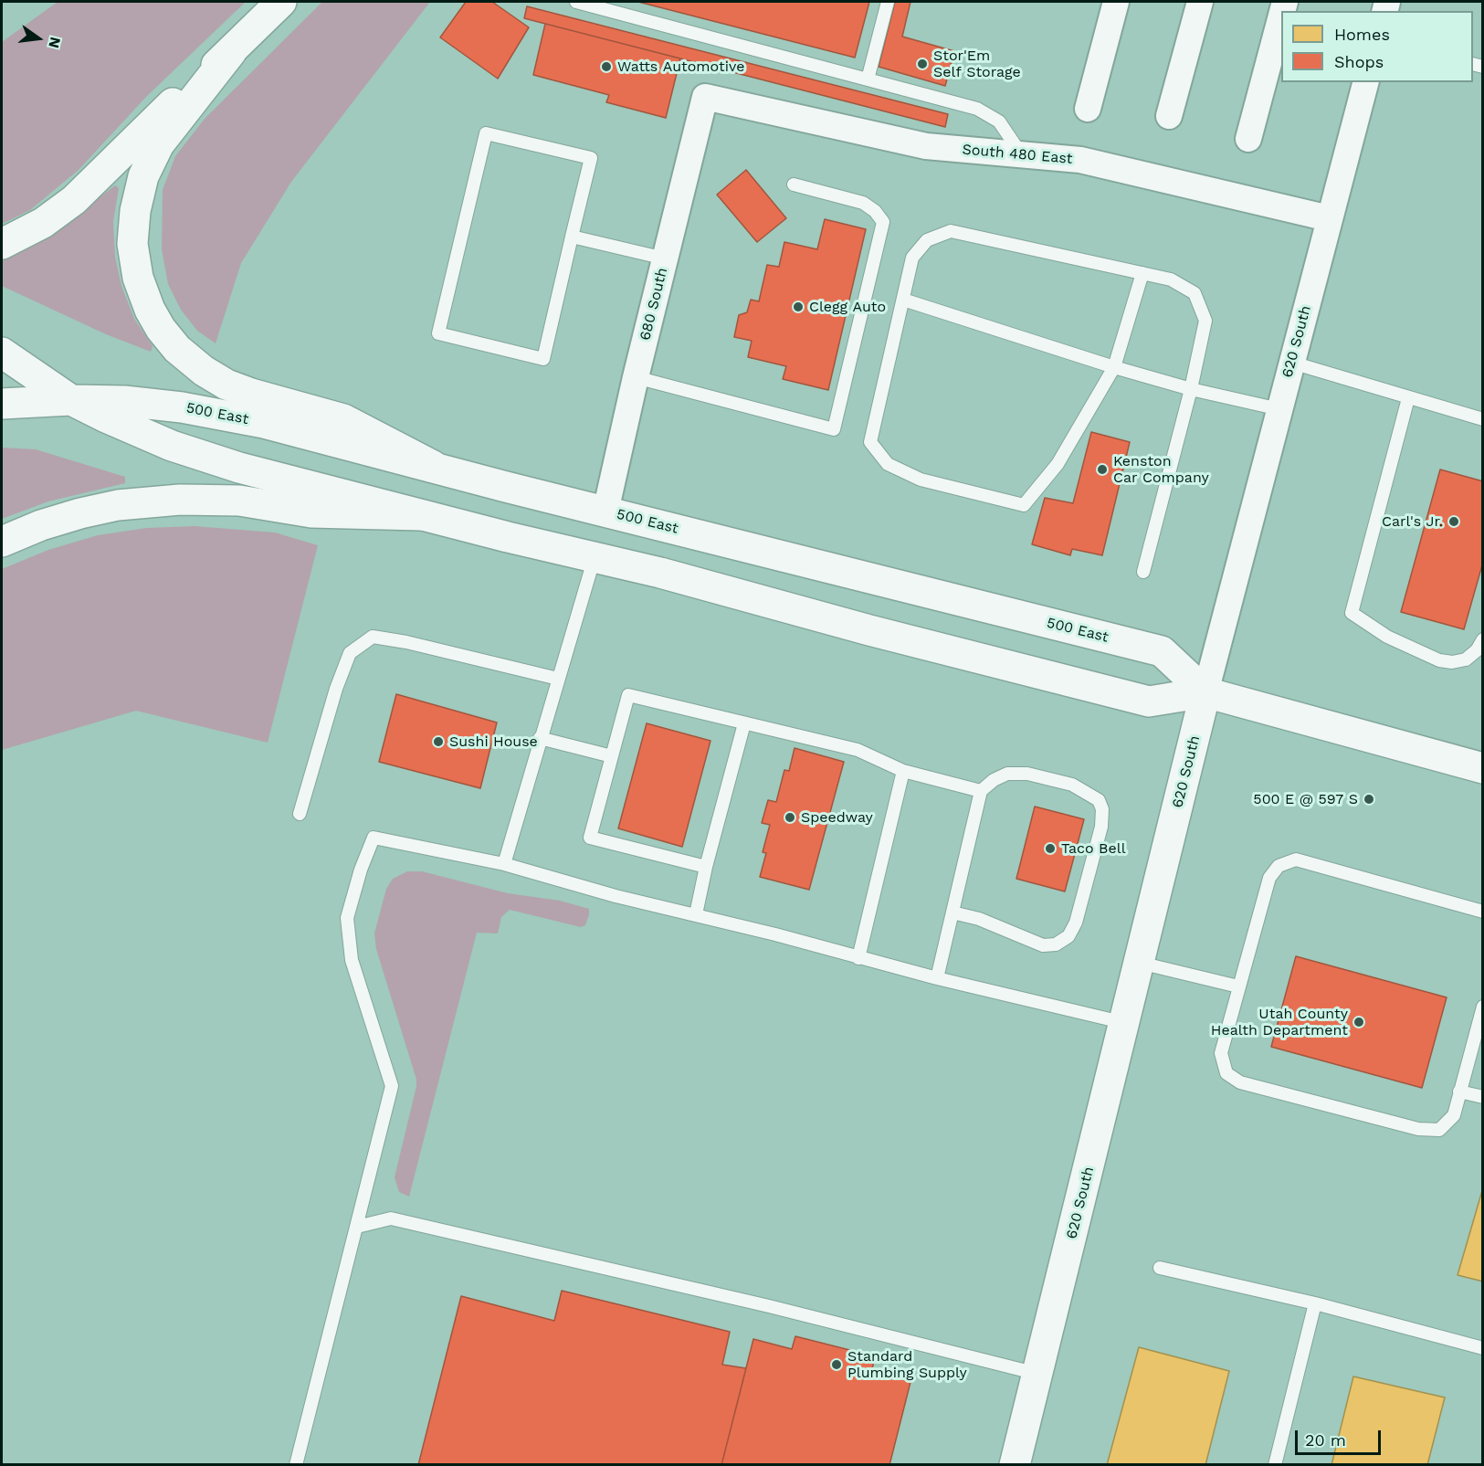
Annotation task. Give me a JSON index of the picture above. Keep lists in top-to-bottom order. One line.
{"streets":{"main road":["620 South","500 East"],"street":["South 480 East","680 South"]},"crossings":[["South 480 East","680 South"],["South 480 East","620 South"],["680 South","500 East"],["620 South","500 East"]],"places":["Stor'Em Self Storage","Watts Automotive","Clegg Auto","Kenston Car Company","Carl's Jr.","Sushi House","500 E @ 597 S","Speedway","Taco Bell","Utah County Health Department","Standard Plumbing Supply"],"legend":["Homes","Shops"],"scale_bar":"20 m","north":"right"}
